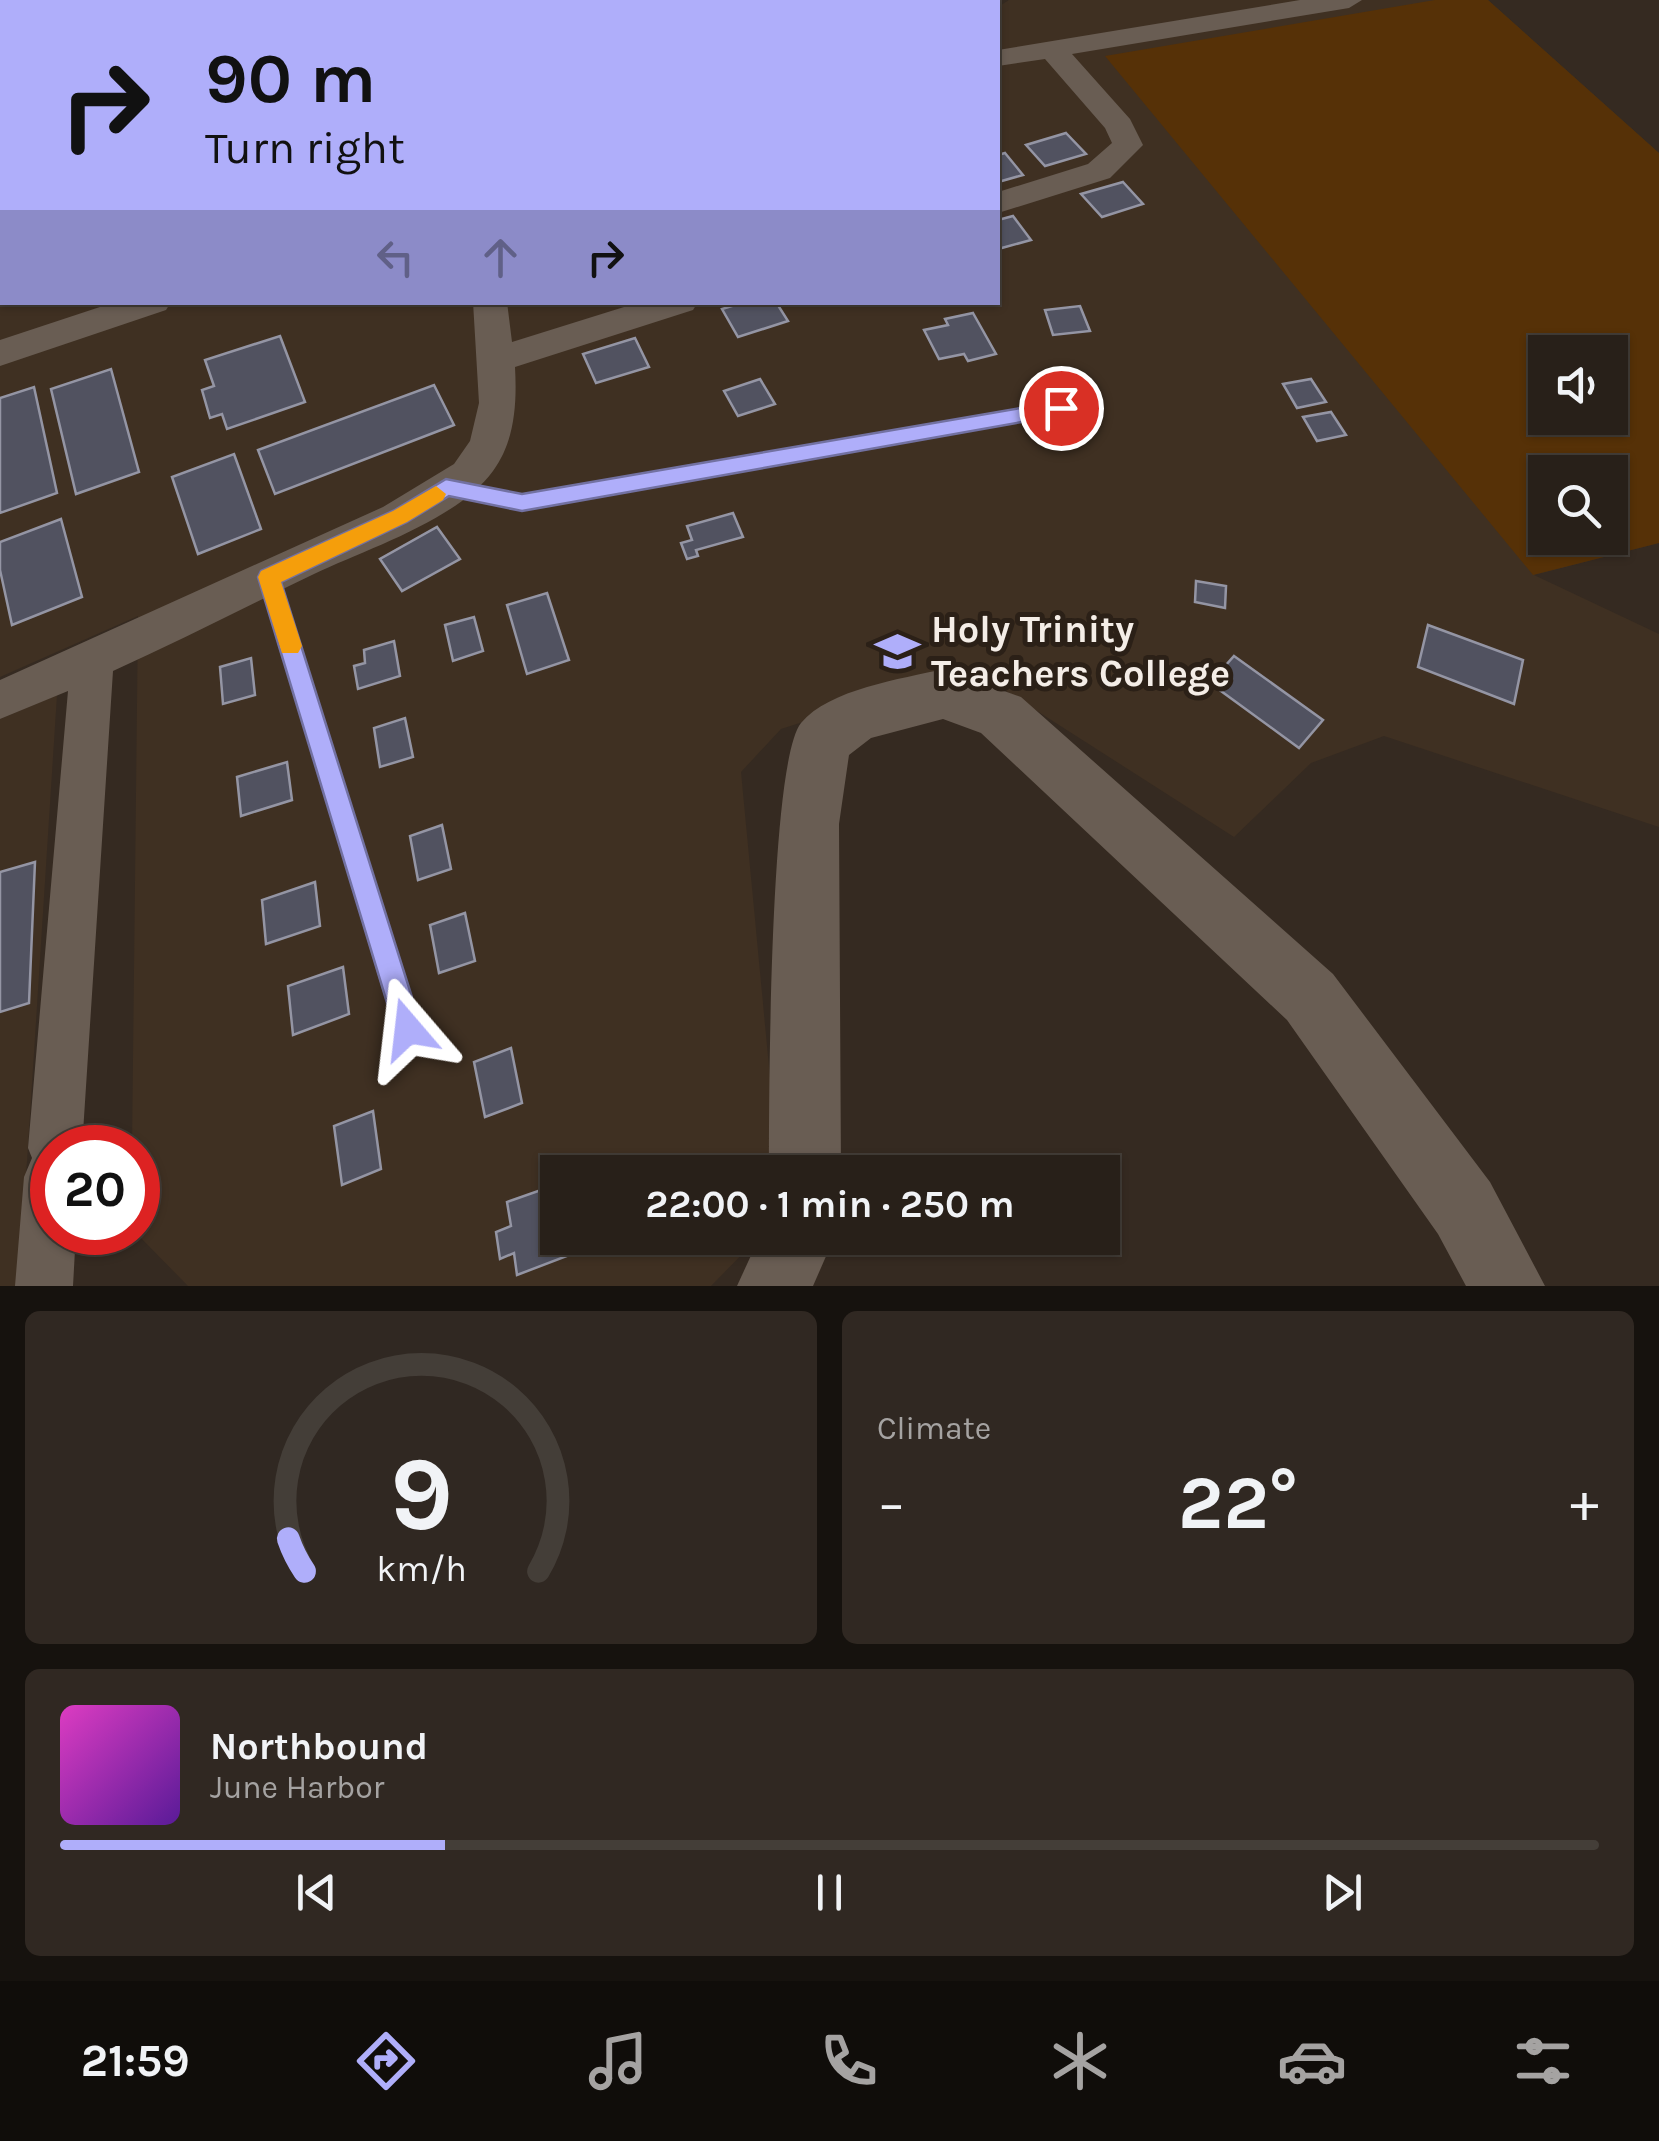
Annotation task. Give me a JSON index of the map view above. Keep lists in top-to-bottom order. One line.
{"places":{"school or university":["Holy Trinity Teachers College"]},"page":{"turn":["90 m","Turn right"],"limit":"20","trip":"22:00 · 1 min · 250 m","tile":"Climate","heat":["−","22°","+"],"song":["Northbound","June Harbor"],"tabs":"21:59","gauge":["9","km/h"]}}
